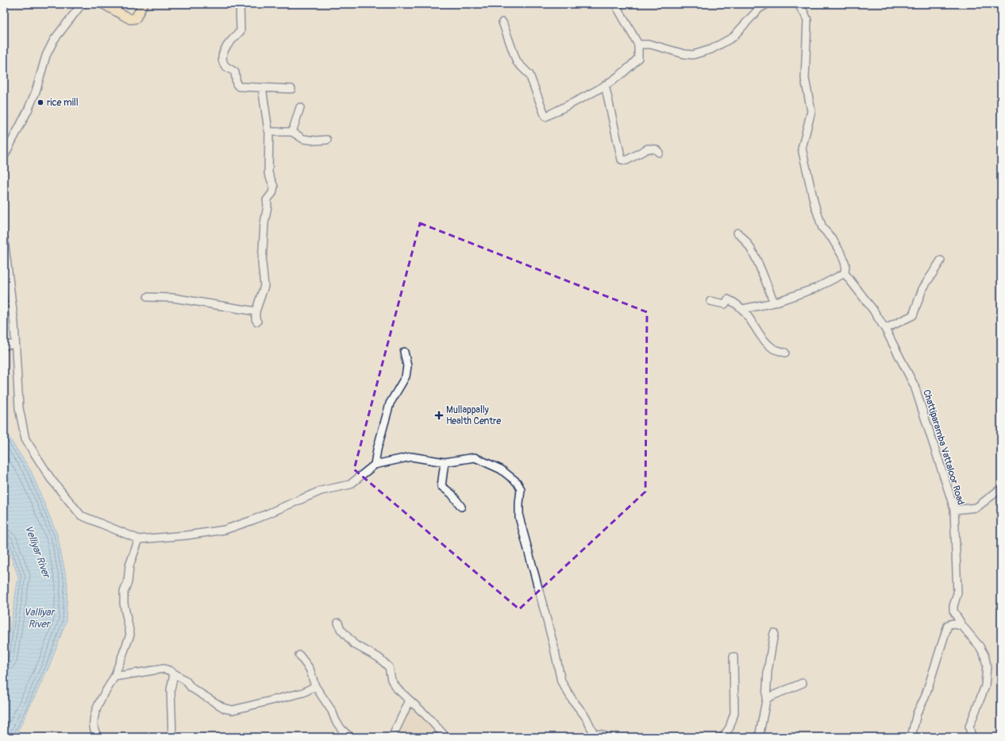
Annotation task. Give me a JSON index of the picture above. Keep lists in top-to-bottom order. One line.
{"streets":{"street":["Chattiparamba Vattaloor Road"]},"water":["Velliyar River","Valliyar River"],"places":{"other":["rice mill"],"health":["Mullappally Health Centre"]}}
